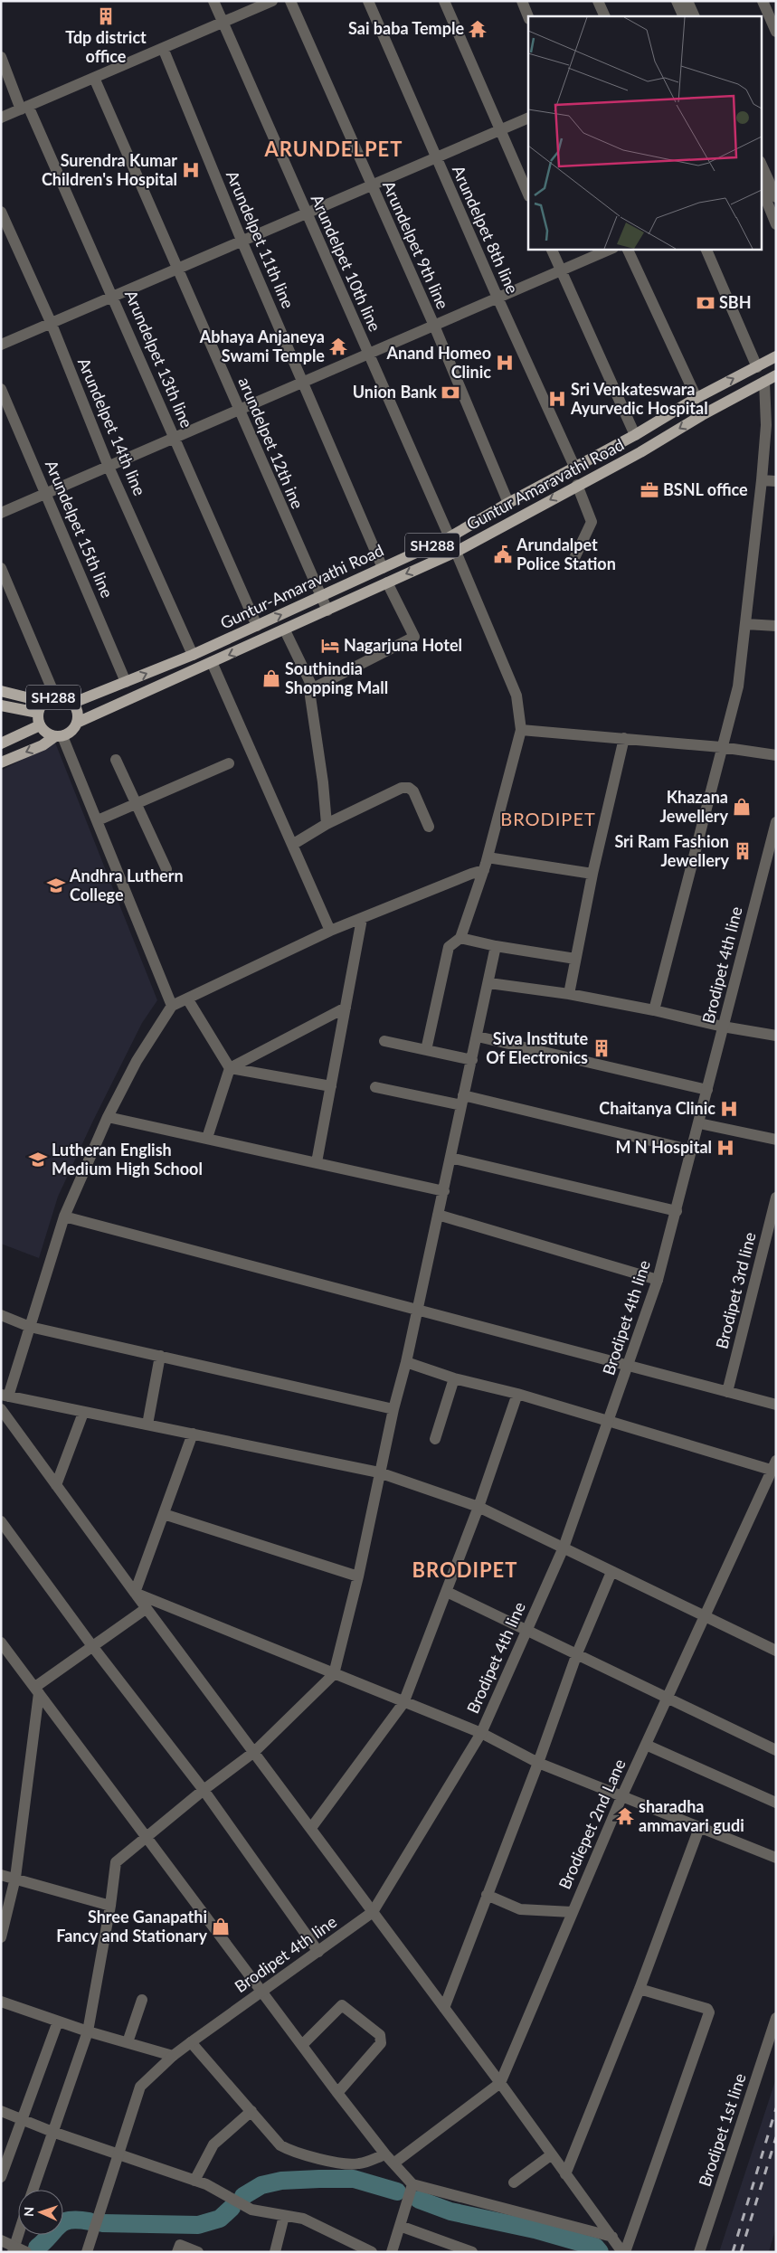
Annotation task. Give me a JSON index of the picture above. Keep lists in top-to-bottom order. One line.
{"streets":{"main road":["Guntur Amaravathi Road","SH288","Guntur-Amaravathi Road"],"street":["Arundelpet 8th line","Arundelpet 11th line","Arundelpet 9th line","Arundelpet 10th line","Arundelpet 13th line","Arundelpet 14th line","arundelpet 12th ine","Arundelpet 15th line","Brodipet 4th line","Brodipet 3rd line","Brodiepet 2nd Lane","Brodipet 1st line"]},"crossings":[["Arundelpet 8th line","Guntur-Amaravathi Road"],["Arundelpet 11th line","Guntur-Amaravathi Road"],["Arundelpet 9th line","Guntur-Amaravathi Road"],["Arundelpet 10th line","Guntur Amaravathi Road"],["Arundelpet 10th line","Guntur-Amaravathi Road"],["Arundelpet 13th line","Guntur-Amaravathi Road"],["Arundelpet 14th line","Guntur-Amaravathi Road"],["arundelpet 12th ine","Guntur Amaravathi Road"],["arundelpet 12th ine","Guntur-Amaravathi Road"],["Guntur Amaravathi Road","SH288"],["Guntur Amaravathi Road","Guntur-Amaravathi Road"],["Arundelpet 15th line","Guntur-Amaravathi Road"],["SH288","Guntur-Amaravathi Road"]],"one_way":["Guntur Amaravathi Road"],"districts":["ARUNDELPET","BRODIPET","BRODIPET"],"places":{"building":["Tdp district office","Sri Ram Fashion Jewellery","Siva Institute Of Electronics"],"temple":["Sai baba Temple","Abhaya Anjaneya Swami Temple","sharadha ammavari gudi"],"hospital":["Surendra Kumar Children's Hospital","Anand Homeo Clinic","Sri Venkateswara Ayurvedic Hospital","Chaitanya Clinic","M N Hospital"],"bank":["SBH","Union Bank"],"office":["BSNL office"],"public building":["Arundalpet Police Station"],"hotel":["Nagarjuna Hotel"],"shop":["Southindia Shopping Mall","Khazana Jewellery","Shree Ganapathi Fancy and Stationary"],"school or university":["Andhra Luthern College","Lutheran English Medium High School"]},"north":"left"}
